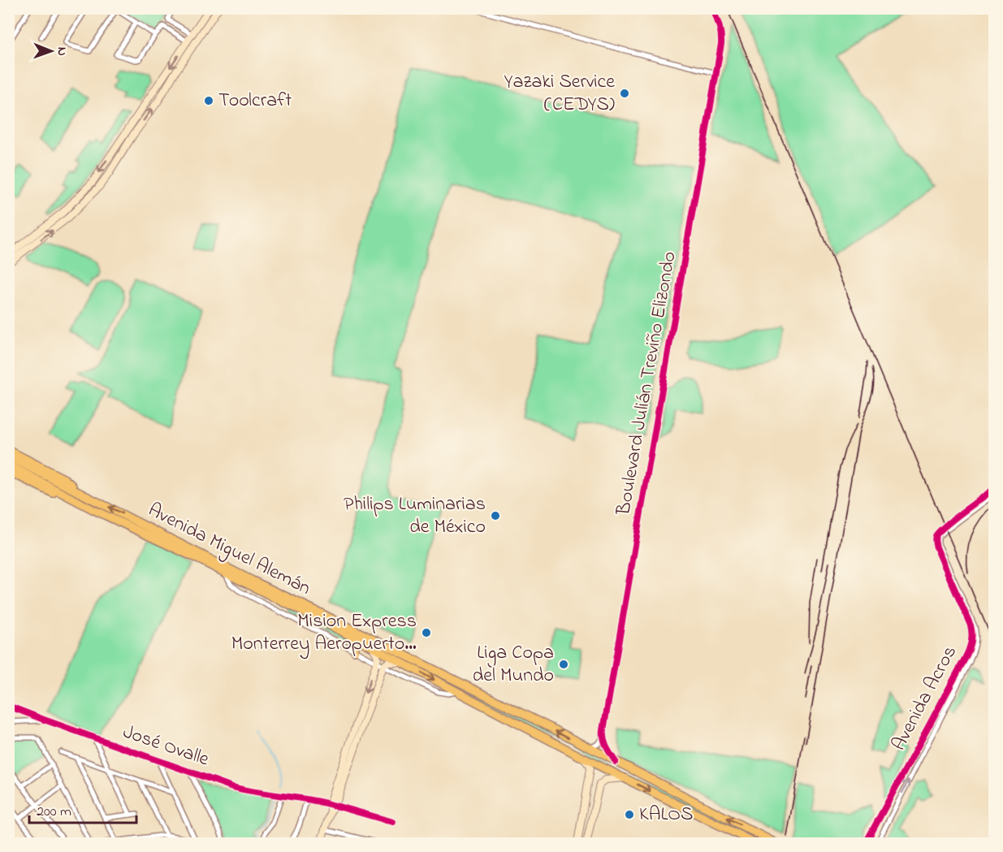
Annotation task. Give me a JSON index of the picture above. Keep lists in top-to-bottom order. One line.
{"streets":{"highway":["Avenida Miguel Alemán"],"street":["Boulevard Julián Treviño Elizondo","Avenida Acros","José Ovalle"]},"places":["Yazaki Service (CEDYS)","Toolcraft","Philips Luminarias de México","Mision Express Monterrey Aeropuerto…","Liga Copa del Mundo","KALOS"],"scale_bar":"200 m","north":"right"}
